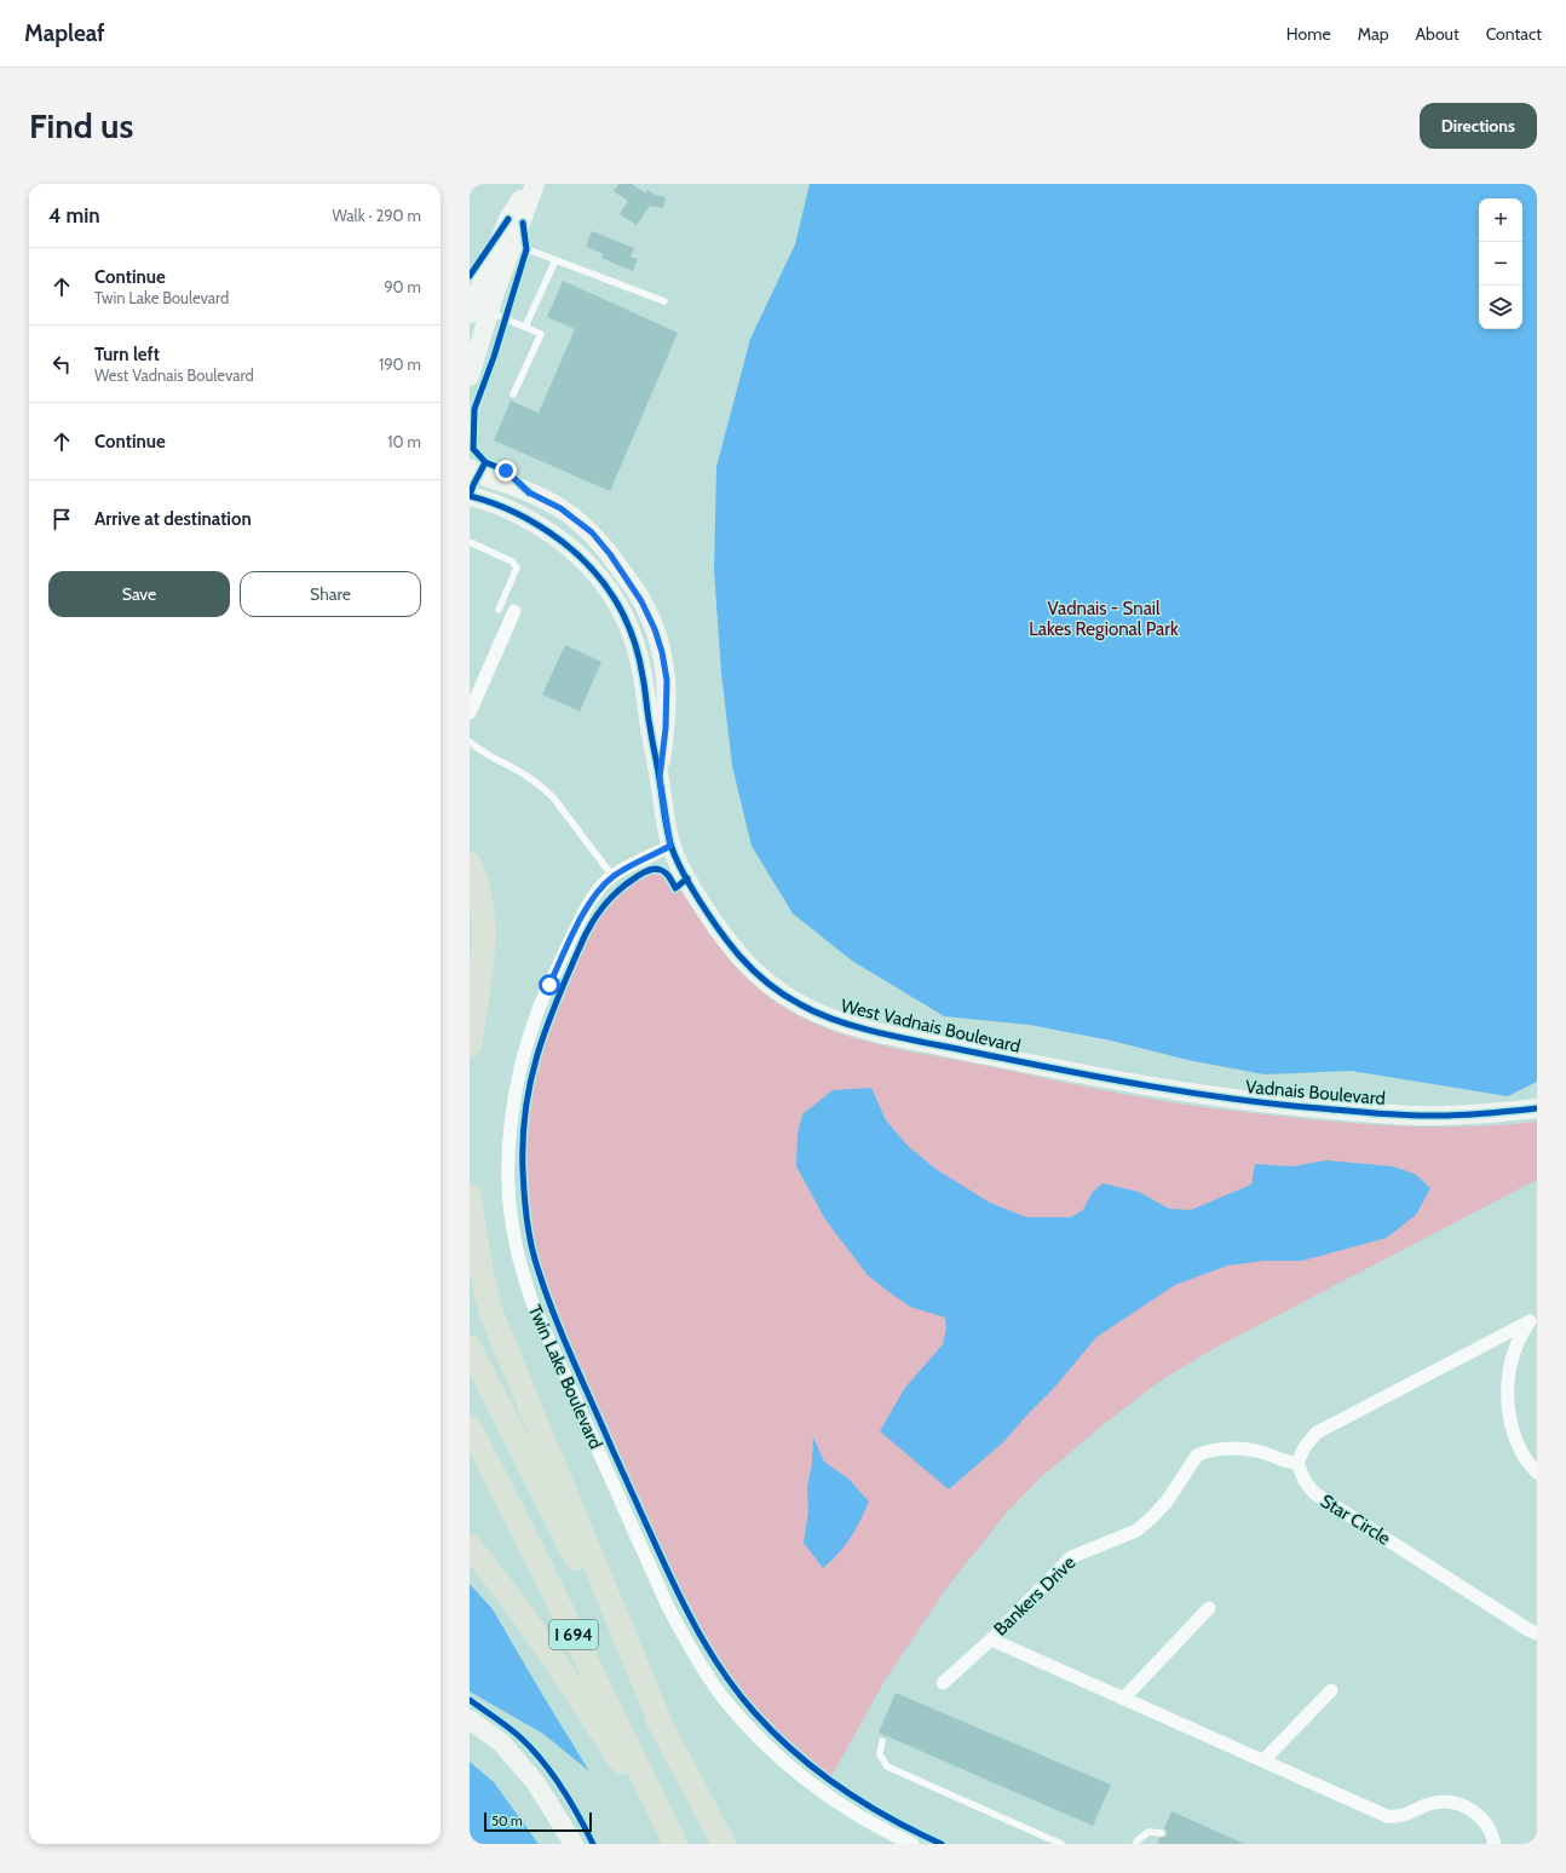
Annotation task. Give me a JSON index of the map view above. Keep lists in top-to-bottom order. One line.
{"streets":{"highway":["I 694"],"street":["West Vadnais Boulevard","Vadnais Boulevard","Twin Lake Boulevard","Star Circle","Bankers Drive"]},"crossings":[["West Vadnais Boulevard","Vadnais Boulevard"],["West Vadnais Boulevard","Twin Lake Boulevard"],["Star Circle","Bankers Drive"]],"parks":["Vadnais - Snail Lakes Regional Park"],"scale_bar":"50 m","page":{"header":"Mapleaf","nav":["Home","Map","About","Contact"],"buttons":["Directions",["Save","Share"]],"title":"Find us","heading":["4 min","Walk · 290 m"],"map_buttons":["+","−"],"list":[["Continue","Twin Lake Boulevard","90 m"],["Turn left","West Vadnais Boulevard","190 m"],["Continue","10 m"],"Arrive at destination"],"scale":"50 m"}}
